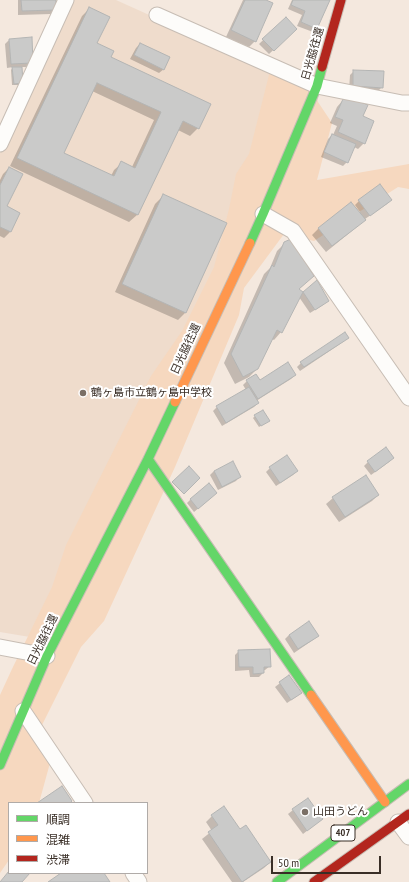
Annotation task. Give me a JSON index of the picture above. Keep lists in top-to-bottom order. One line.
{"streets":{"main road":["日光脇往還","407"]},"places":["鶴ヶ島市立鶴ヶ島中学校","山田うどん"],"legend":["順調","混雑","渋滞"],"scale_bar":"50 m"}
